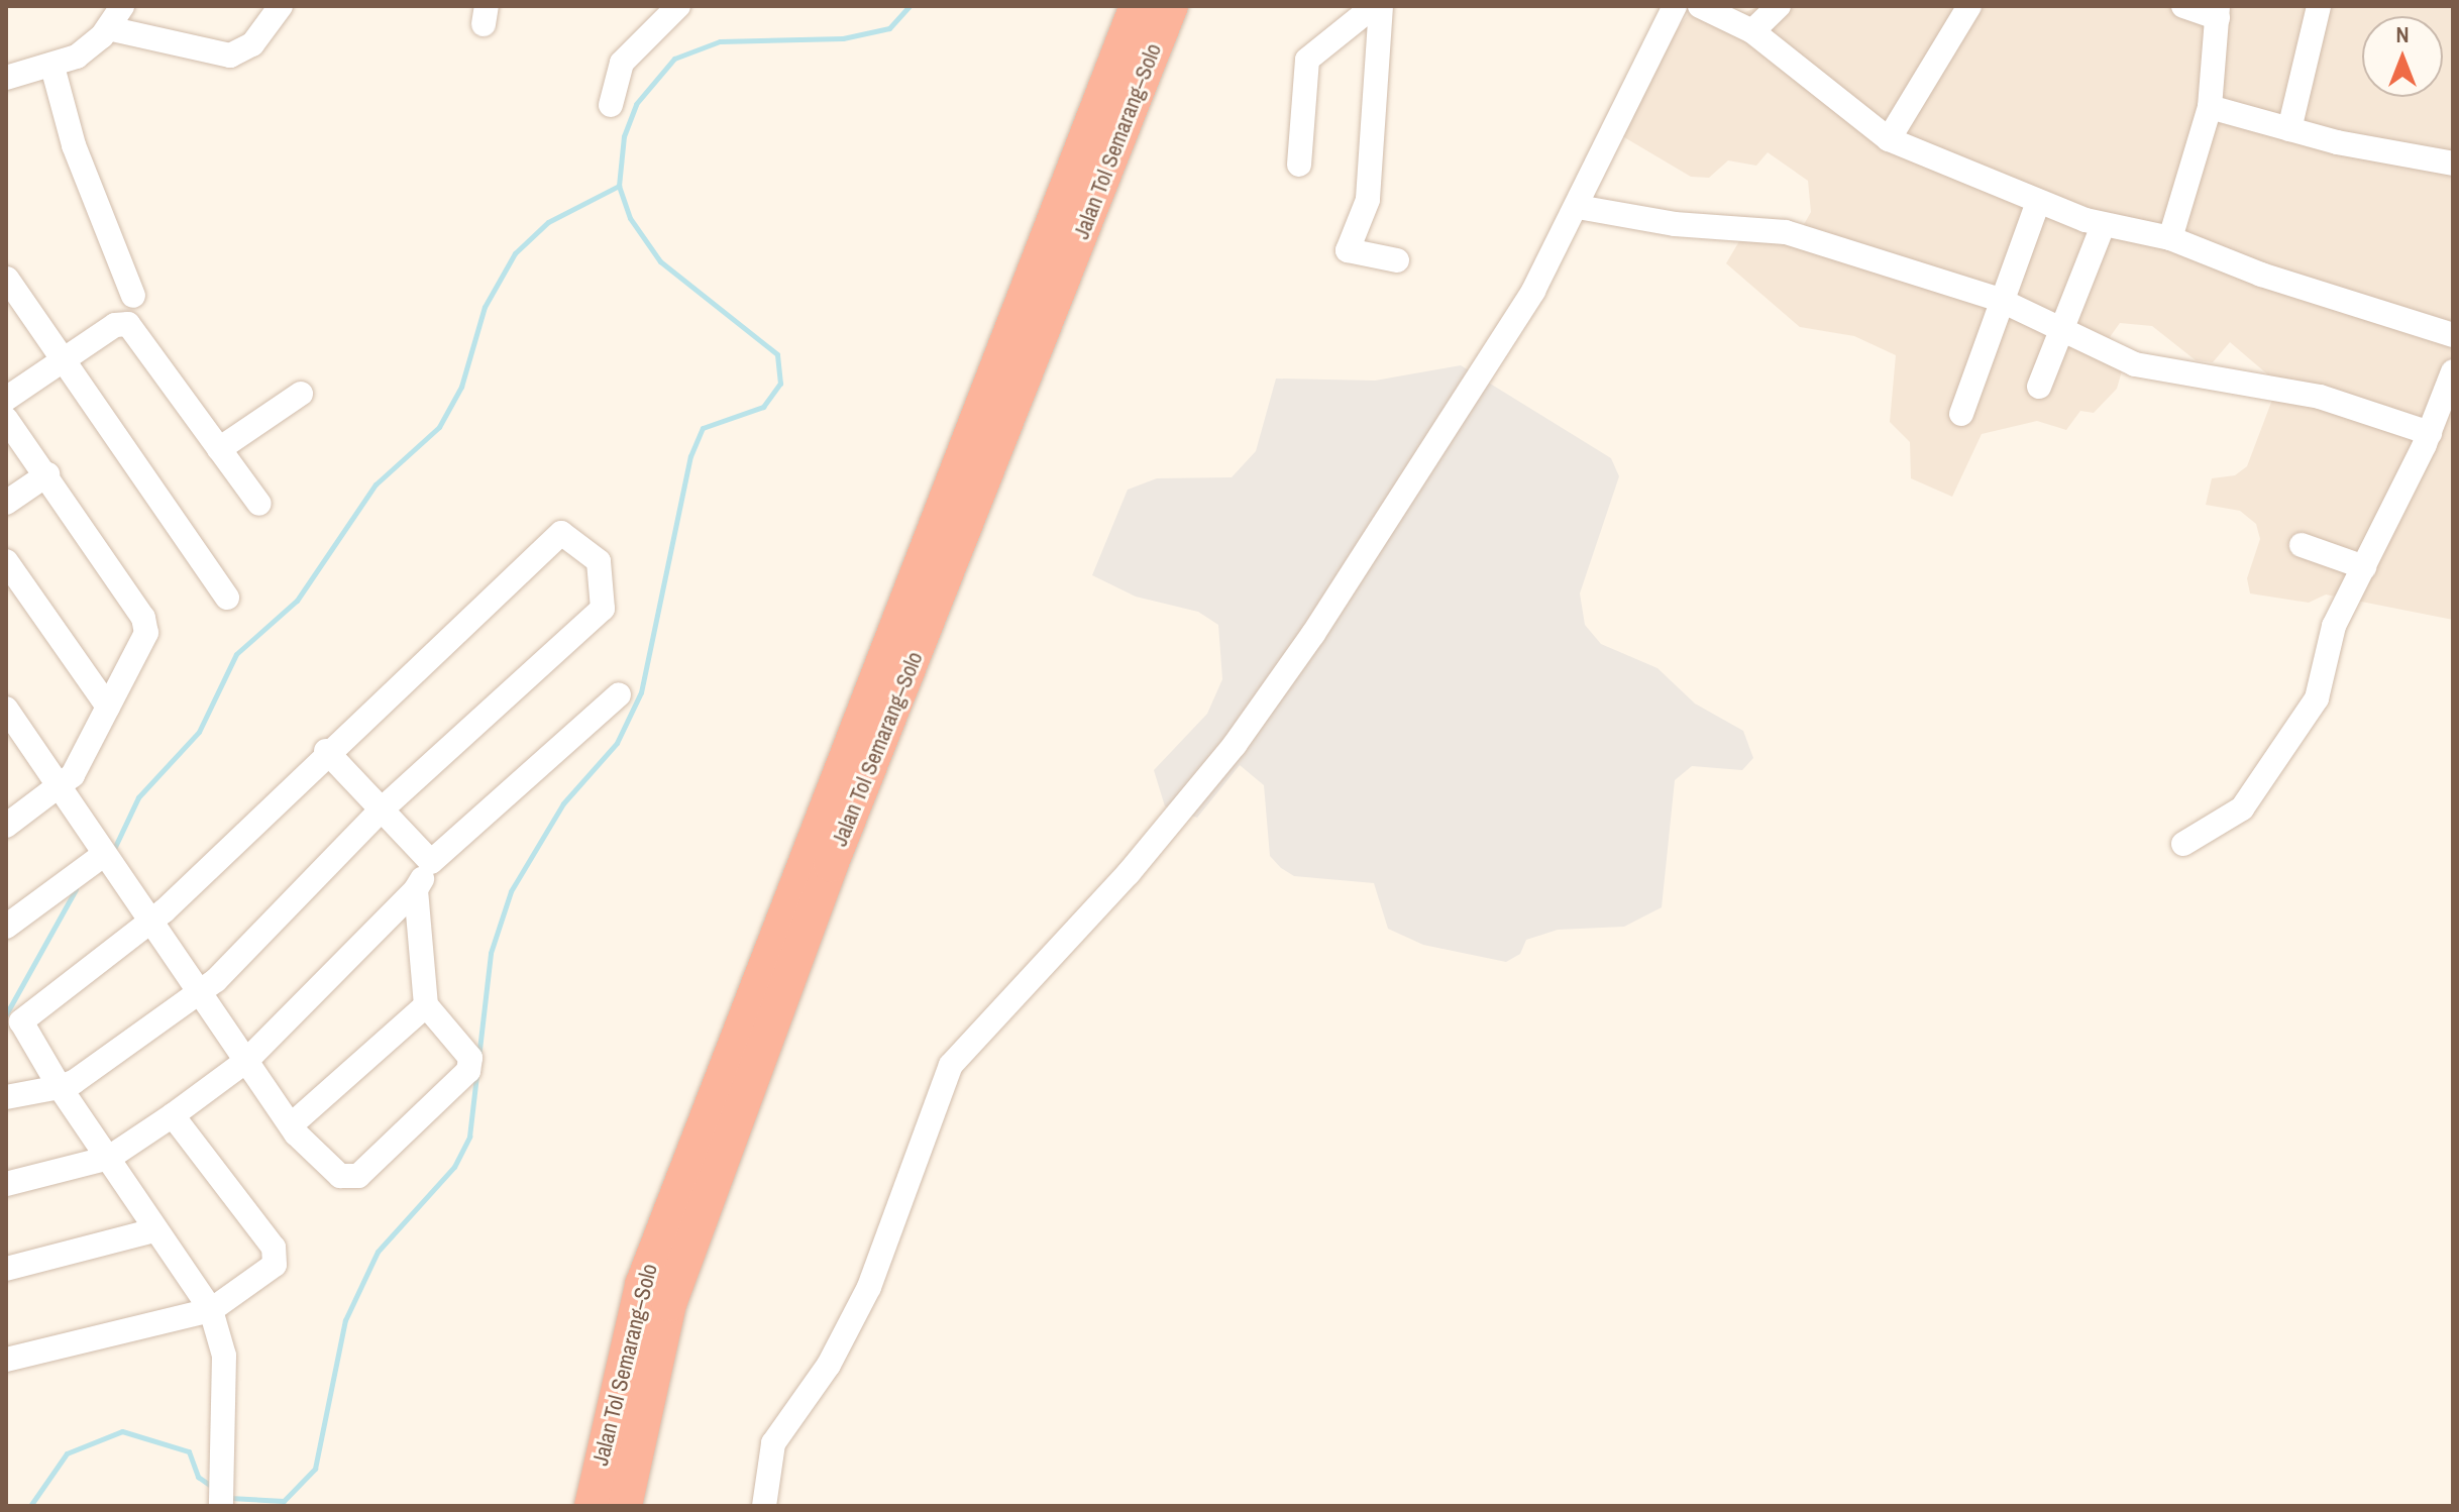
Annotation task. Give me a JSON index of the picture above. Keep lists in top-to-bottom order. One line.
{"streets":{"highway":["Jalan Tol Semarang–Solo"]},"north":"top"}
